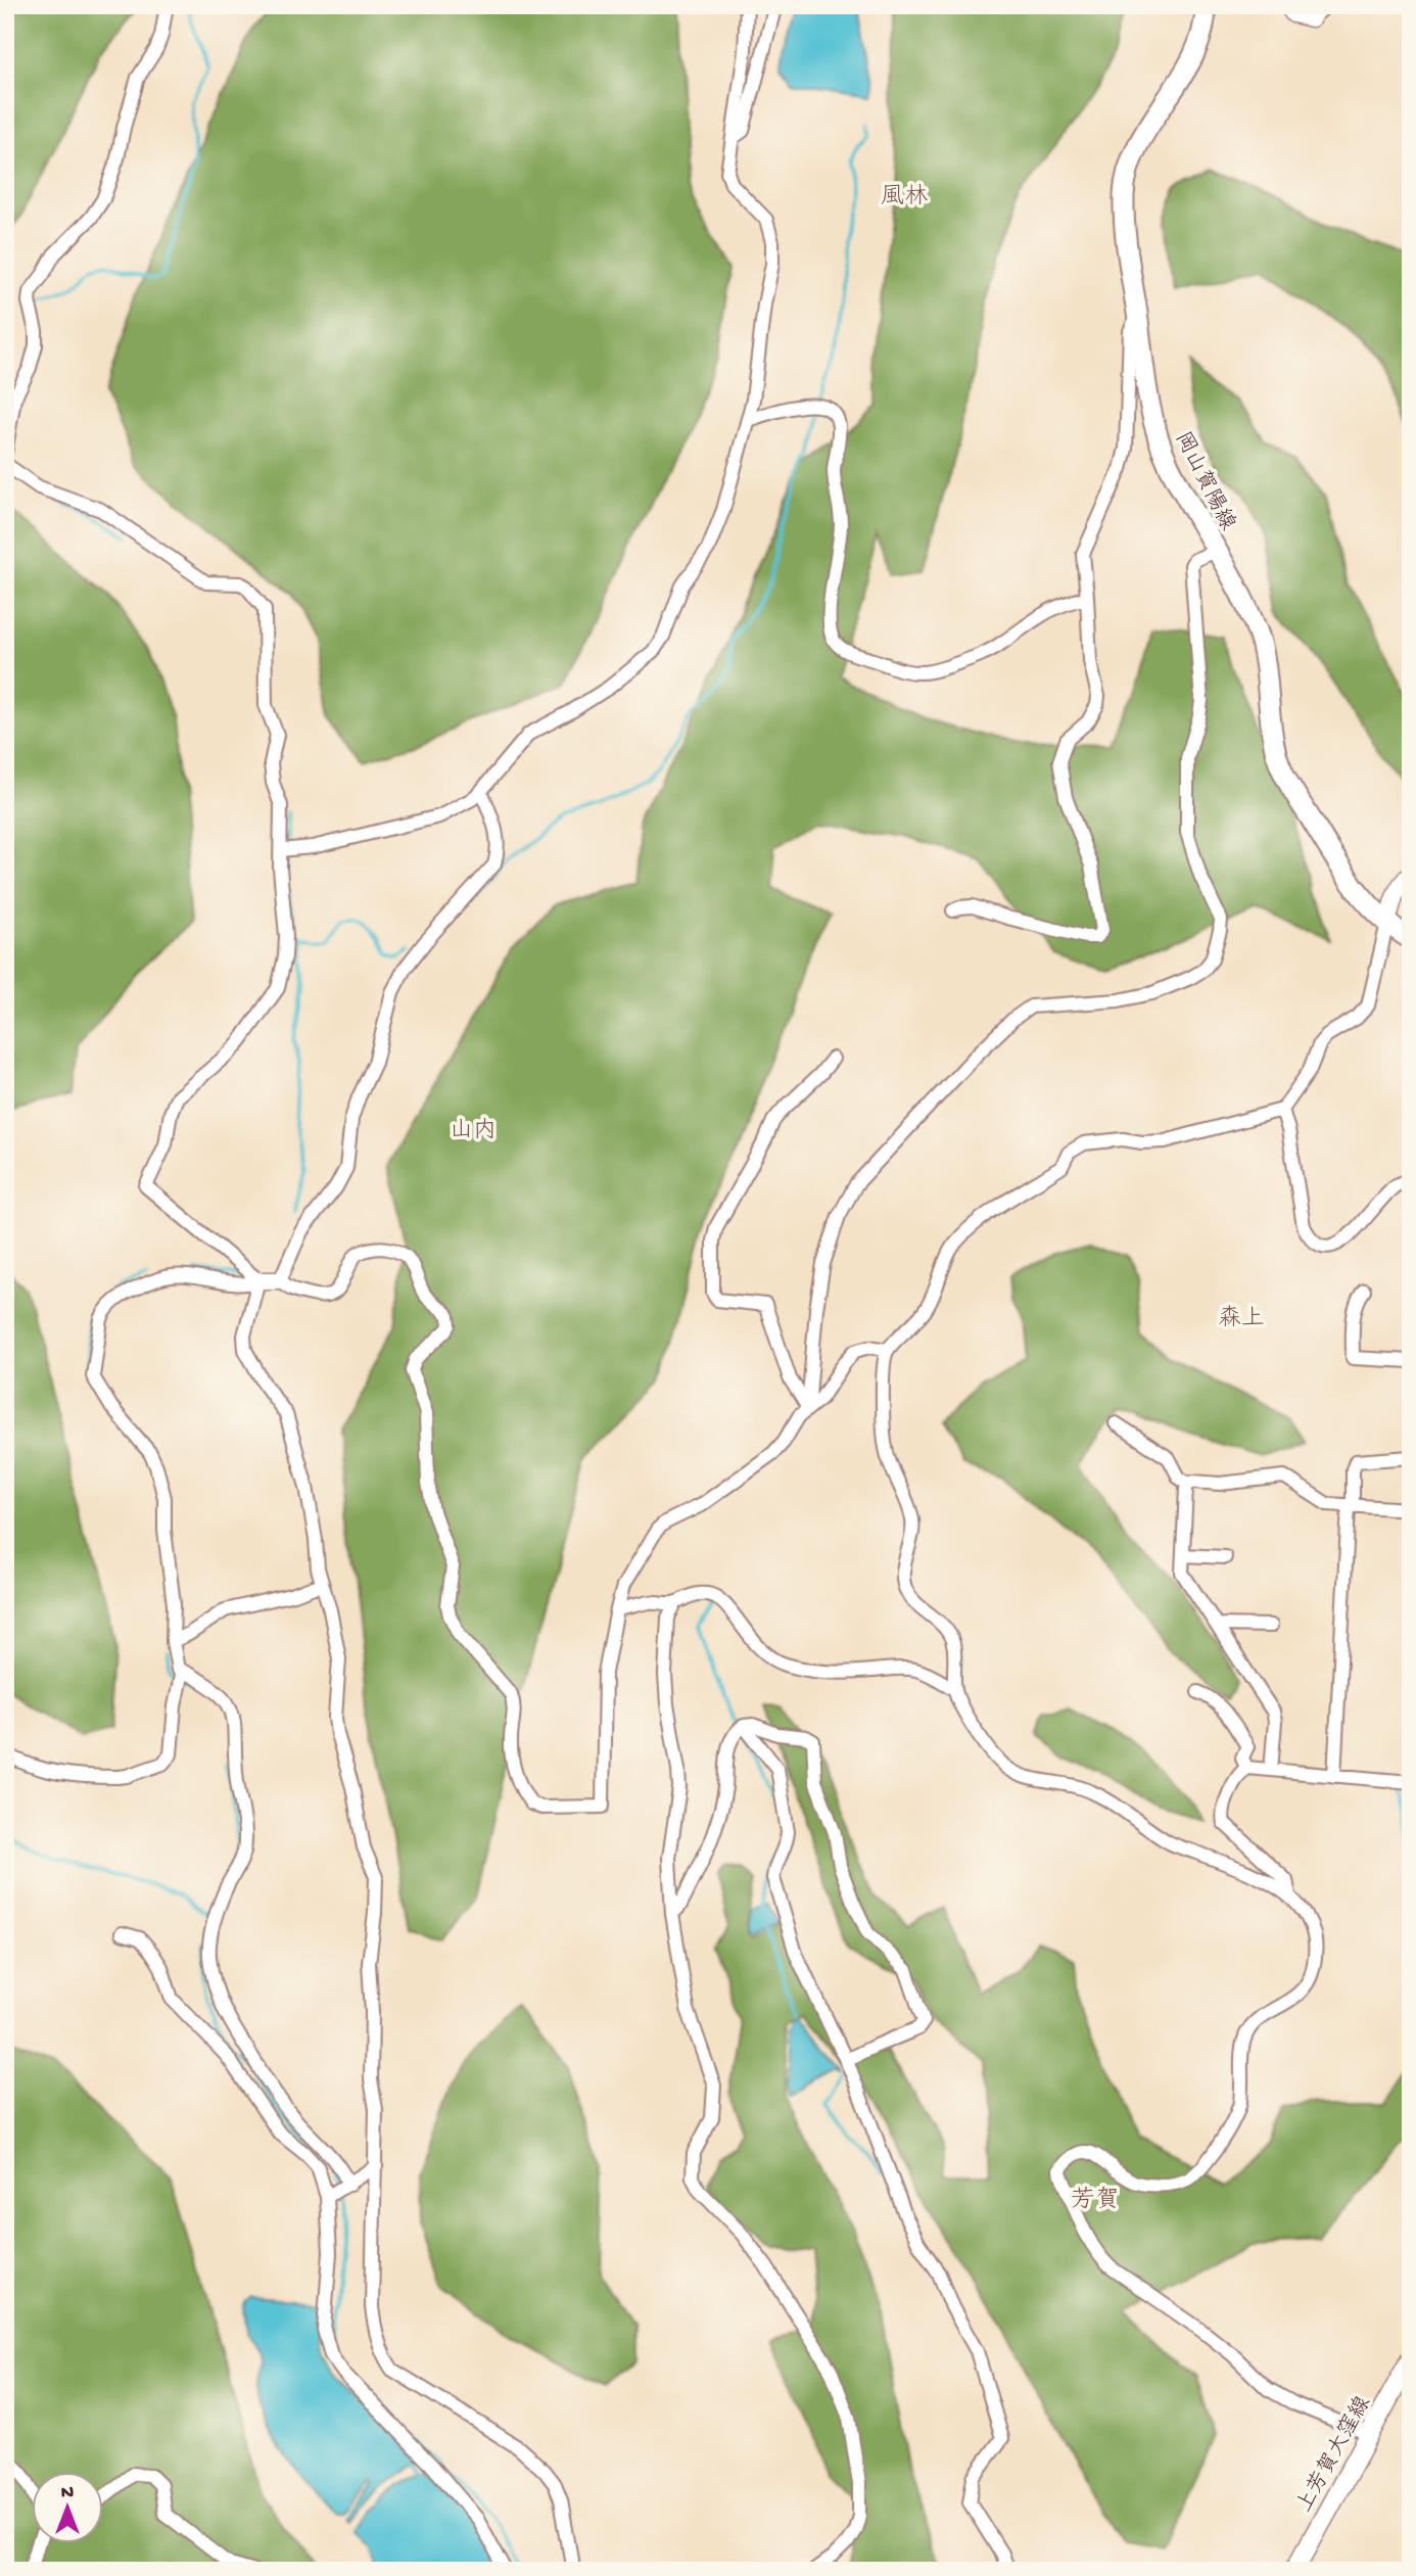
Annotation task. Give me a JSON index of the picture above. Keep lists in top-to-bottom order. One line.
{"streets":{"main road":["岡山賀陽線","上芳賀大窪線"]},"districts":["風林","山内","森上","芳賀"],"north":"top"}
